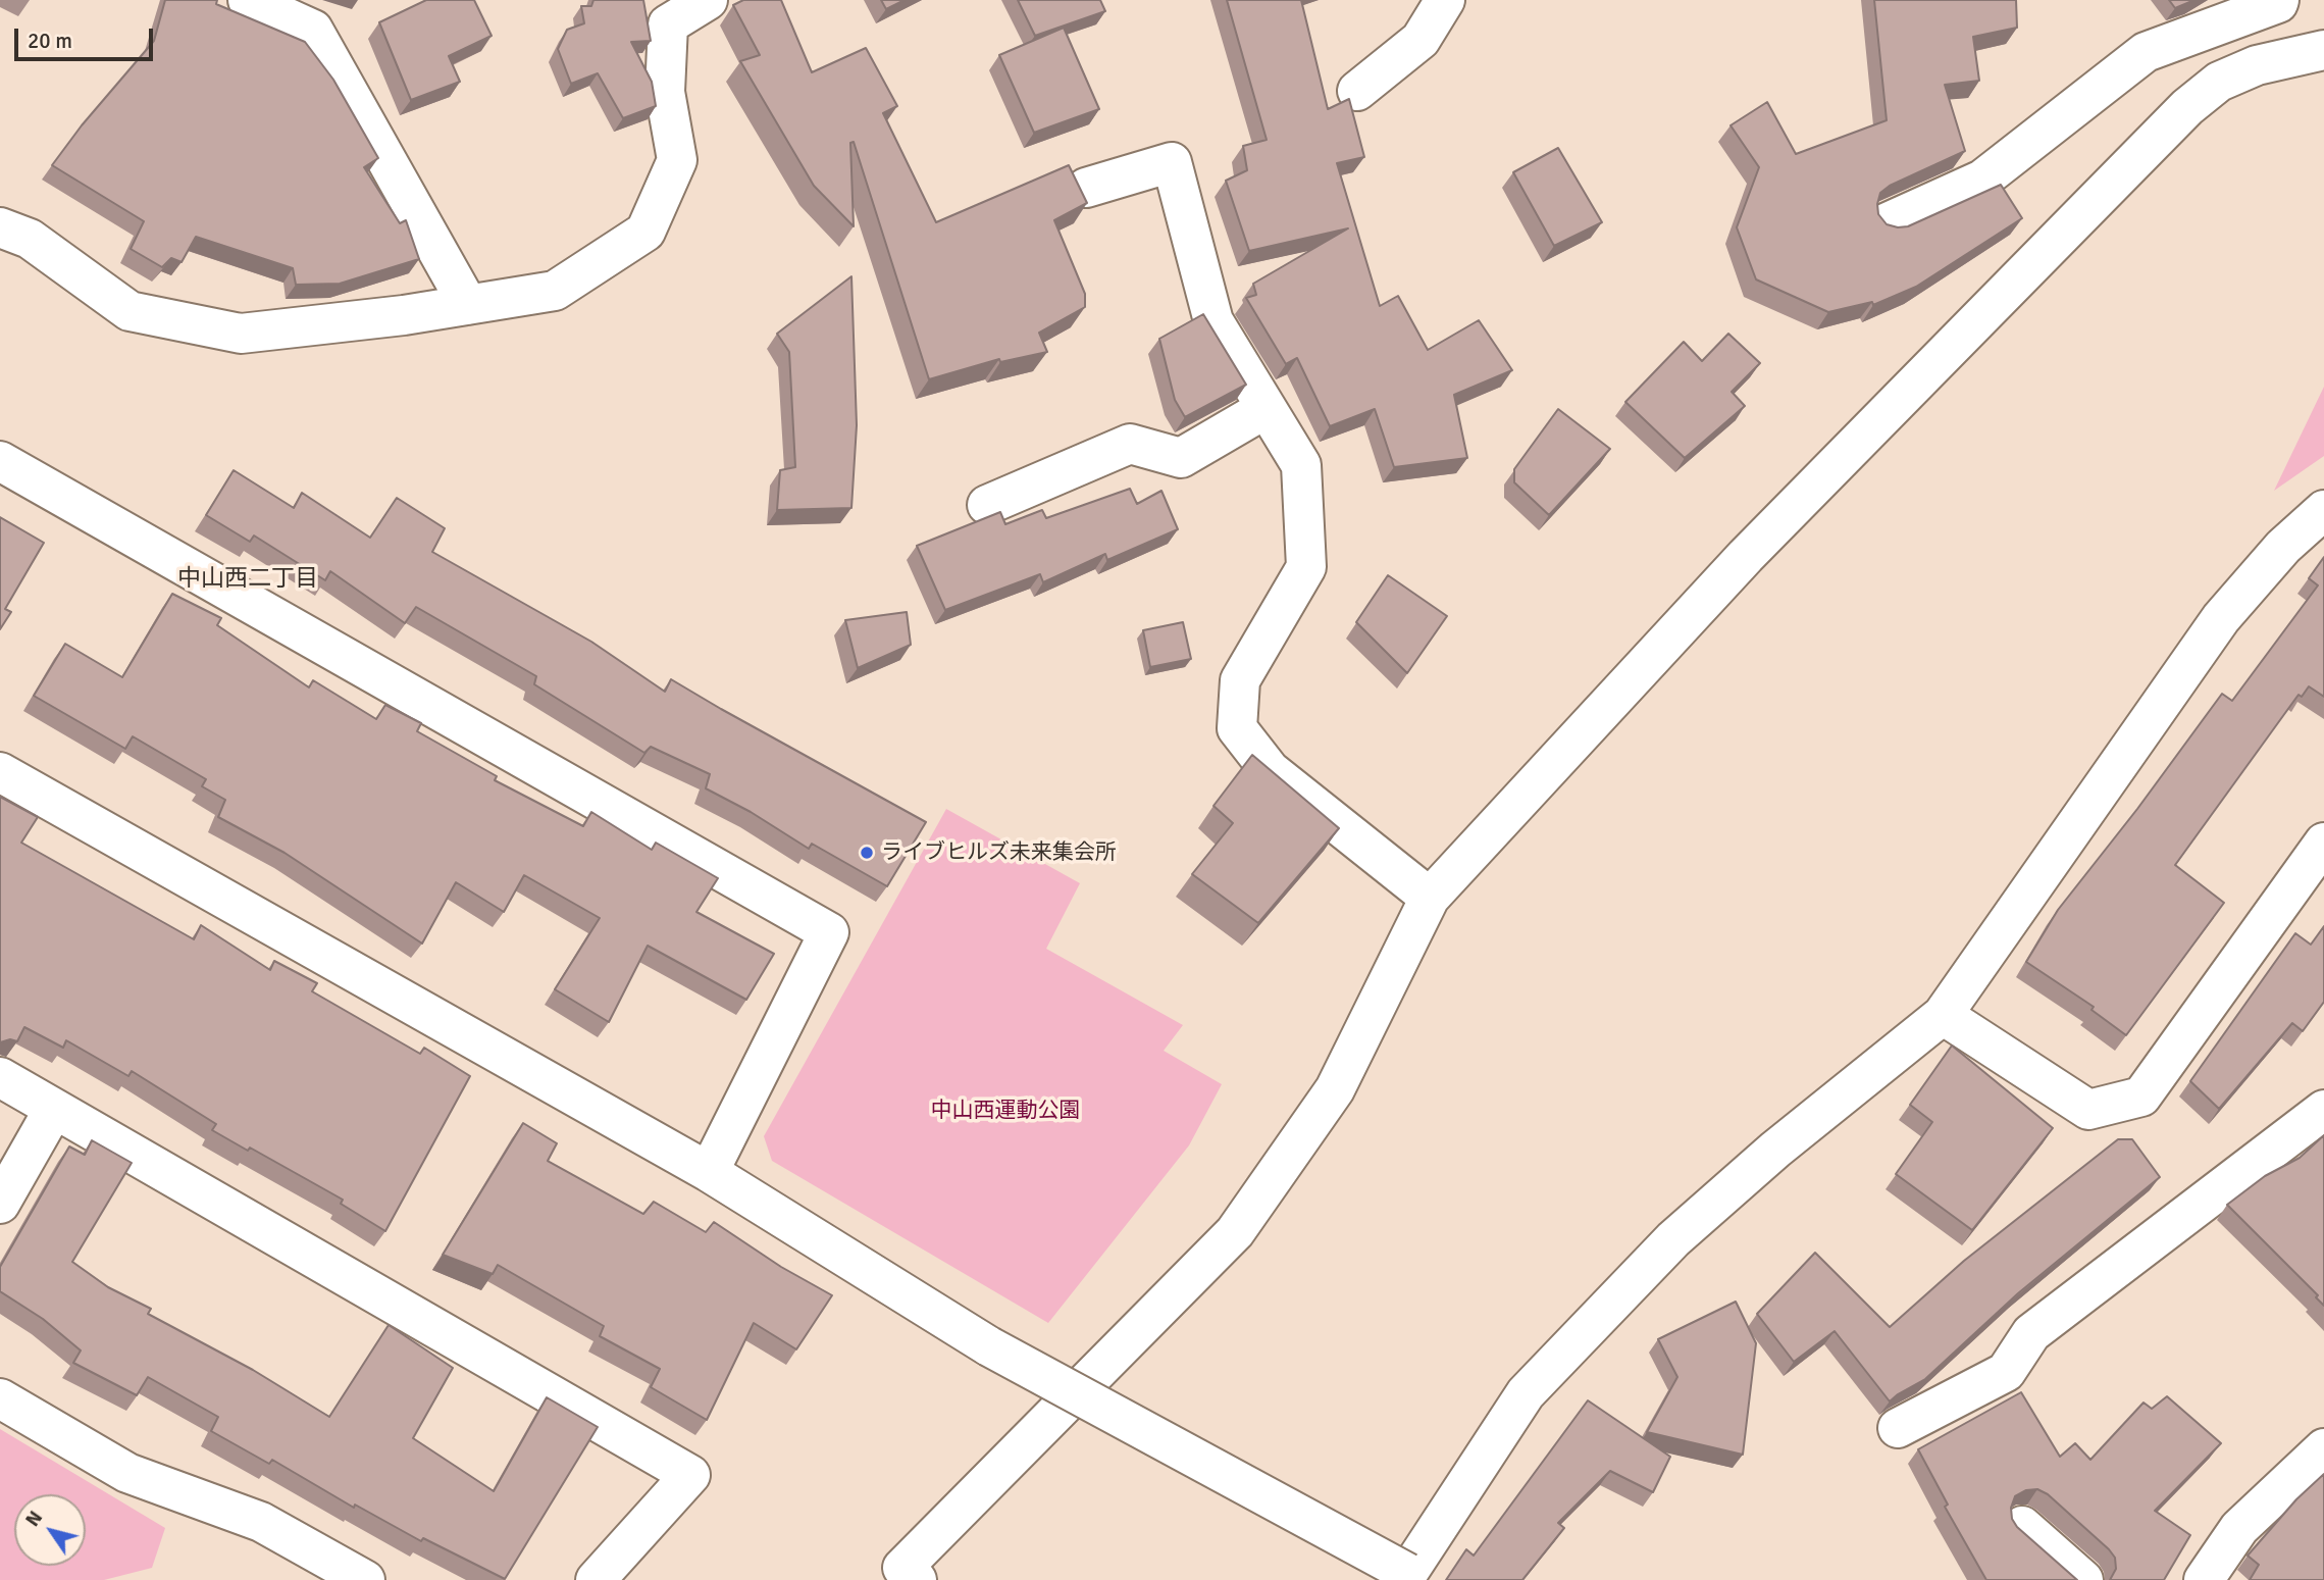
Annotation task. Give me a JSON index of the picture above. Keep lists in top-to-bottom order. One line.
{"districts":["中山西二丁目"],"parks":["中山西運動公園"],"places":["ライブヒルズ未来集会所"],"scale_bar":"20 m","north":"top left"}
